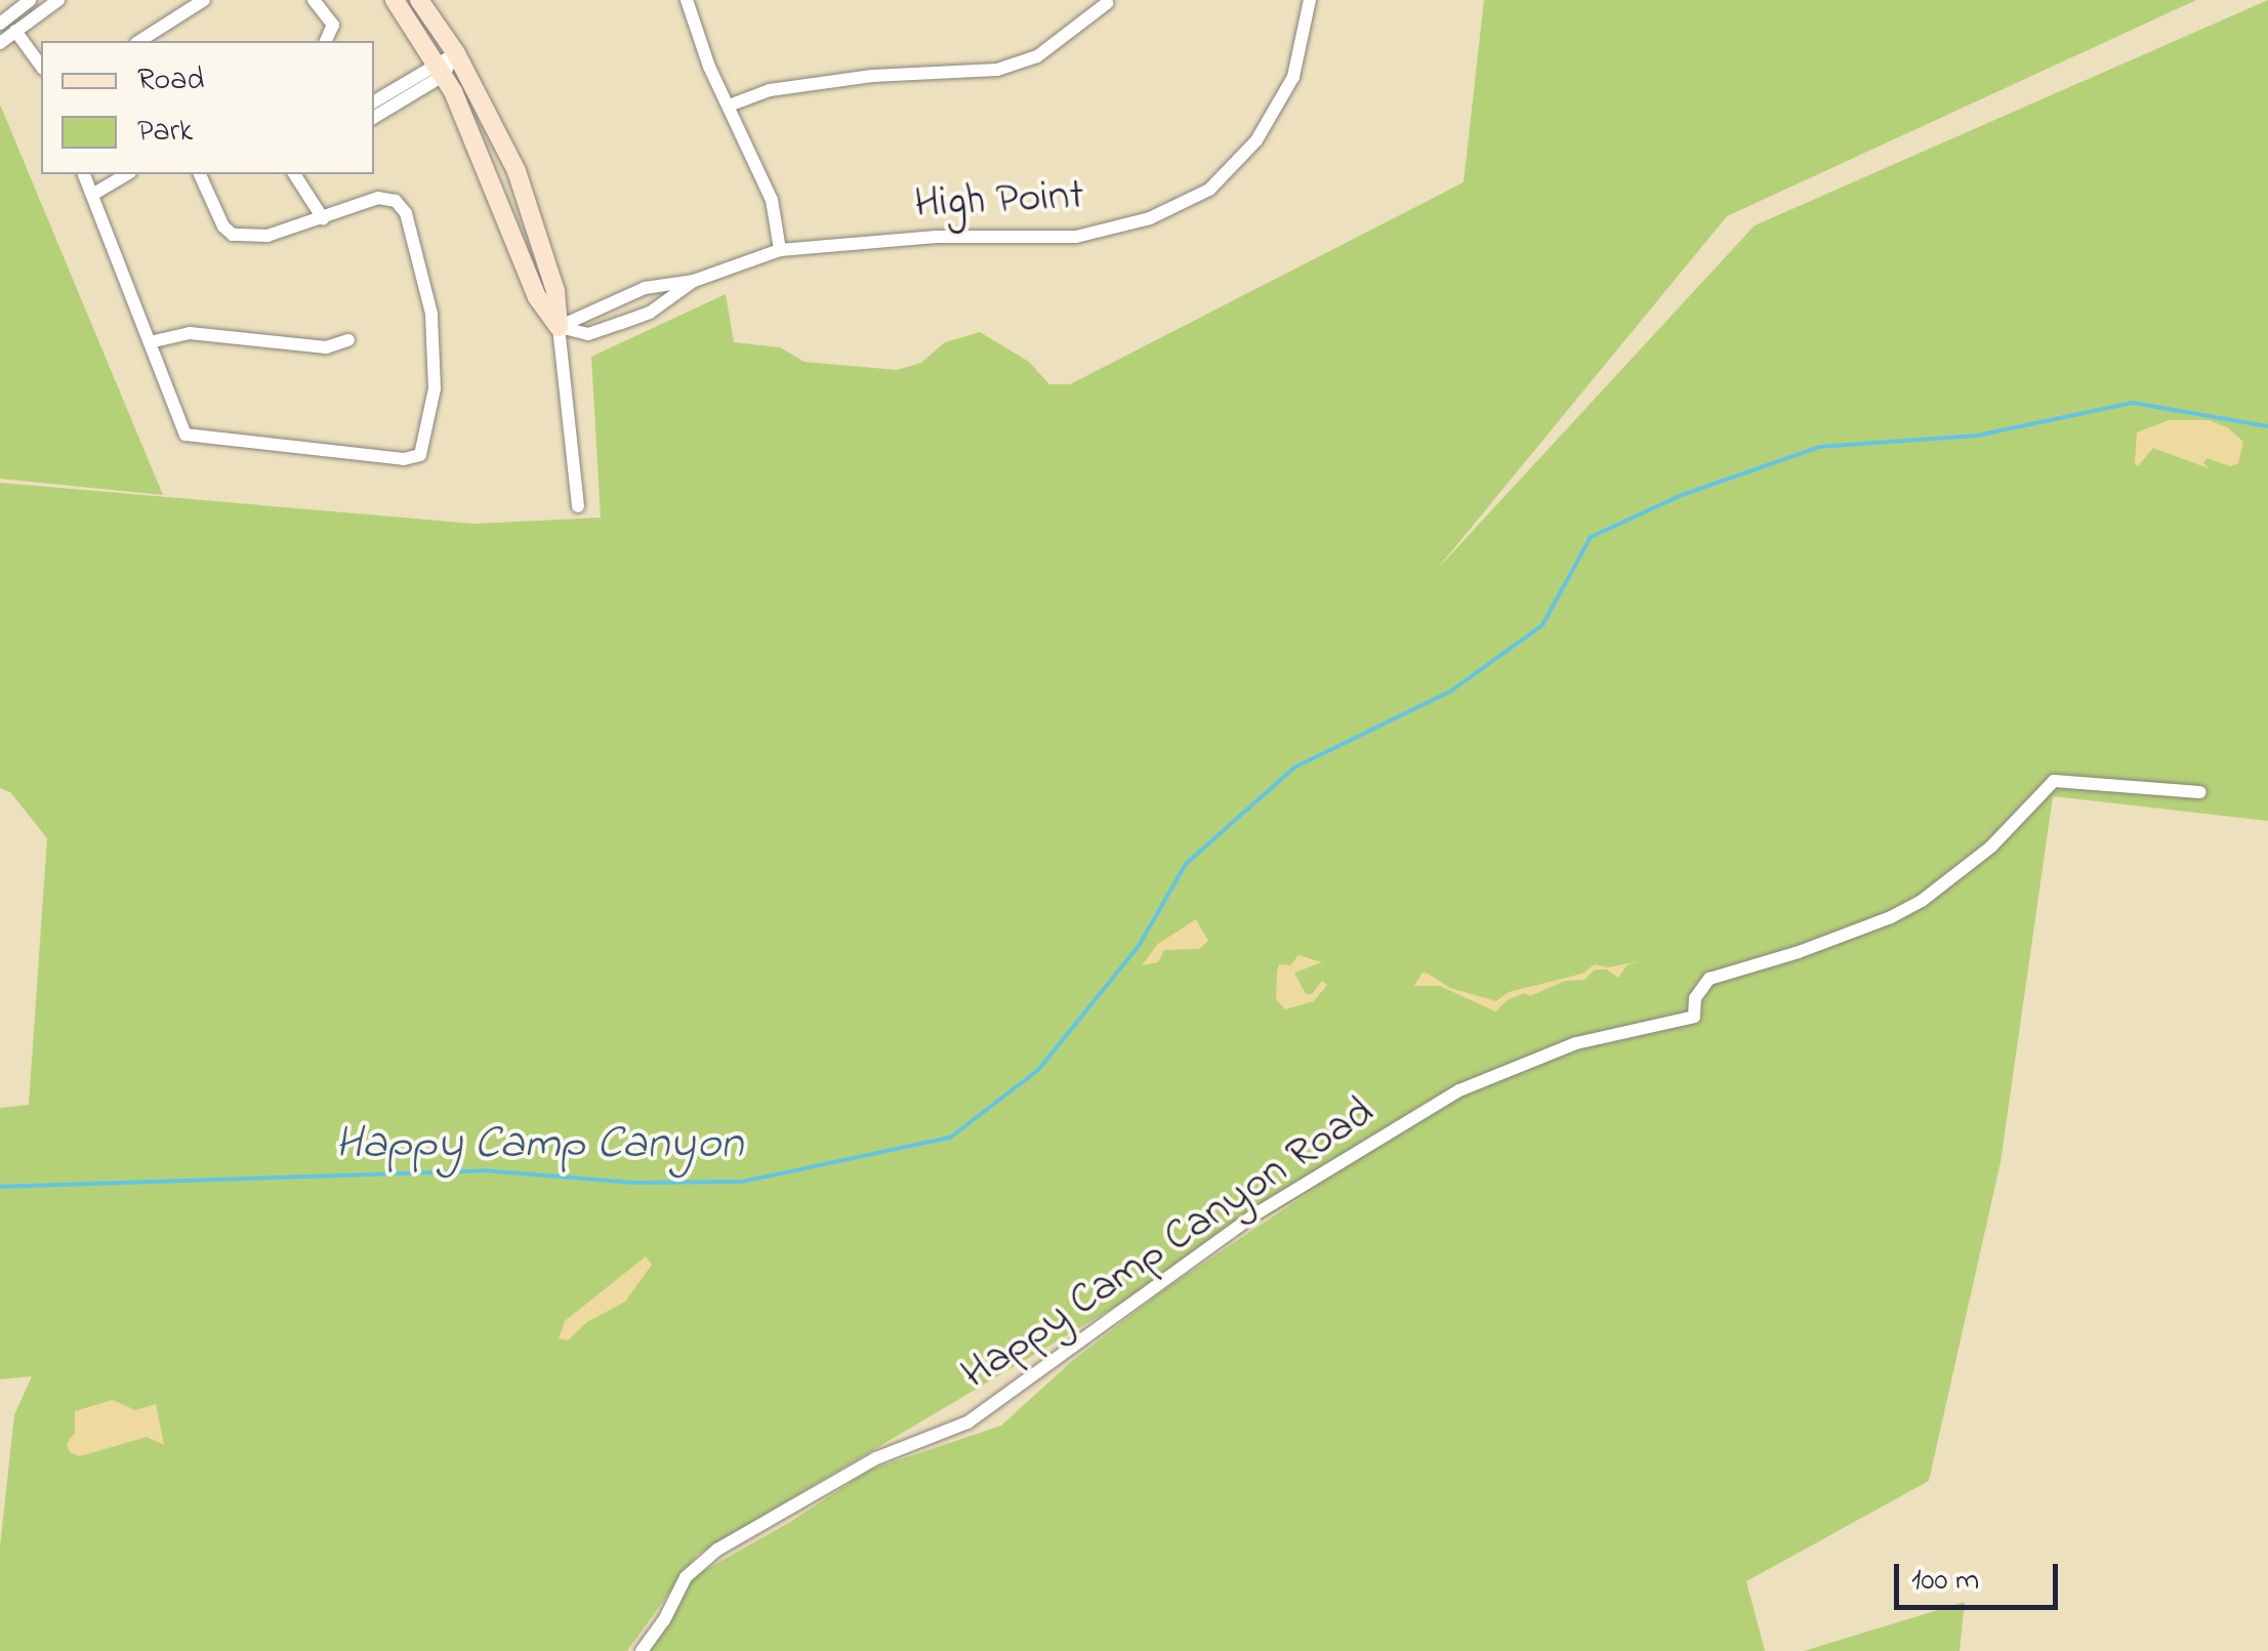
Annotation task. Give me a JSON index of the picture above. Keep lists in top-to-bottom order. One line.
{"streets":{"street":["High Point","Happy Camp Canyon Road"]},"water":["Happy Camp Canyon"],"legend":["Road","Park"],"scale_bar":"100 m"}
